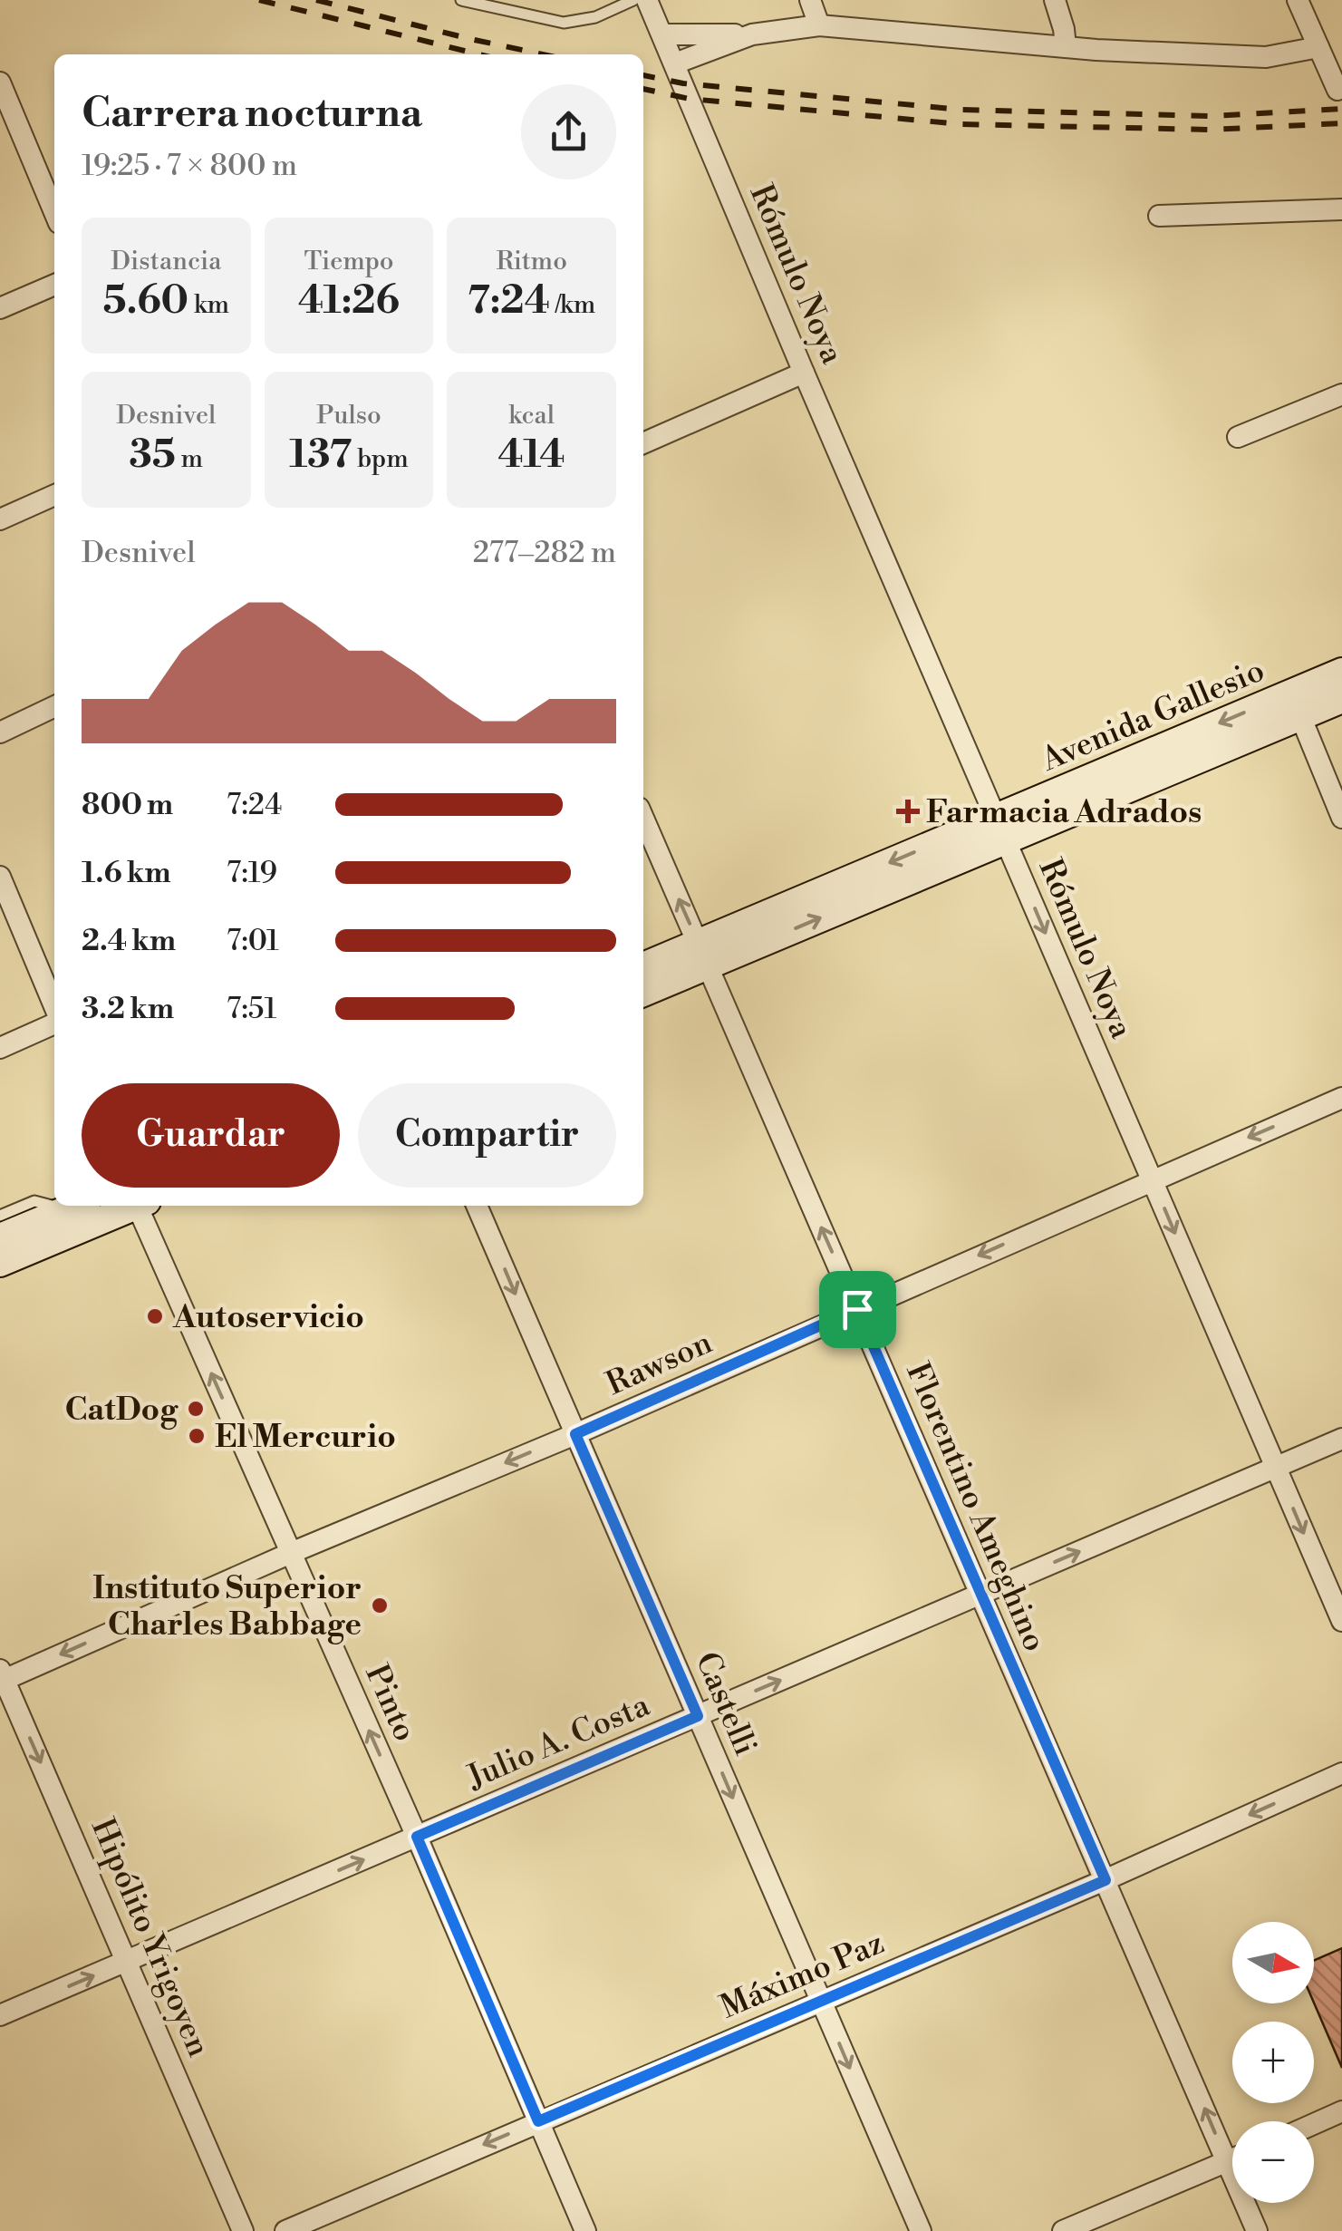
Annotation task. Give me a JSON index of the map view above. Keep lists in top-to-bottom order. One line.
{"streets":{"main road":["Avenida Gallesio"],"street":["Rómulo Noya","Rawson","Florentino Ameghino","Pinto","Castelli","Julio A. Costa","Hipólito Yrigoyen","Máximo Paz"]},"crossings":[["Rómulo Noya","Avenida Gallesio"],["Rómulo Noya","Rawson"],["Rómulo Noya","Julio A. Costa"],["Avenida Gallesio","Florentino Ameghino"],["Rawson","Florentino Ameghino"],["Rawson","Pinto"],["Rawson","Castelli"],["Rawson","Hipólito Yrigoyen"],["Florentino Ameghino","Julio A. Costa"],["Florentino Ameghino","Máximo Paz"],["Pinto","Julio A. Costa"],["Pinto","Máximo Paz"],["Castelli","Julio A. Costa"],["Castelli","Máximo Paz"],["Julio A. Costa","Hipólito Yrigoyen"]],"one_way":["Rómulo Noya","Rawson","Florentino Ameghino","Pinto","Castelli","Julio A. Costa","Hipólito Yrigoyen","Máximo Paz"],"places":{"health":["Farmacia Adrados"],"other":["Autoservicio","CatDog","El Mercurio","Instituto Superior Charles Babbage"]},"north":"right","page":{"heading":["Carrera nocturna","19:25 · 7 × 800 m"],"stats":[["Distancia","5.60 km"],["Tiempo","41:26"],["Ritmo","7:24 /km"],["Desnivel","35 m"],["Pulso","137 bpm"],["kcal","414"]],"chart":["Desnivel","277–282 m"],"list":[{"name":"800 m","note":"7:24"},{"name":"1.6 km","note":"7:19"},{"name":"2.4 km","note":"7:01"},{"name":"3.2 km","note":"7:51"}],"buttons":["Guardar","Compartir"],"map_buttons":["+","−"]}}
